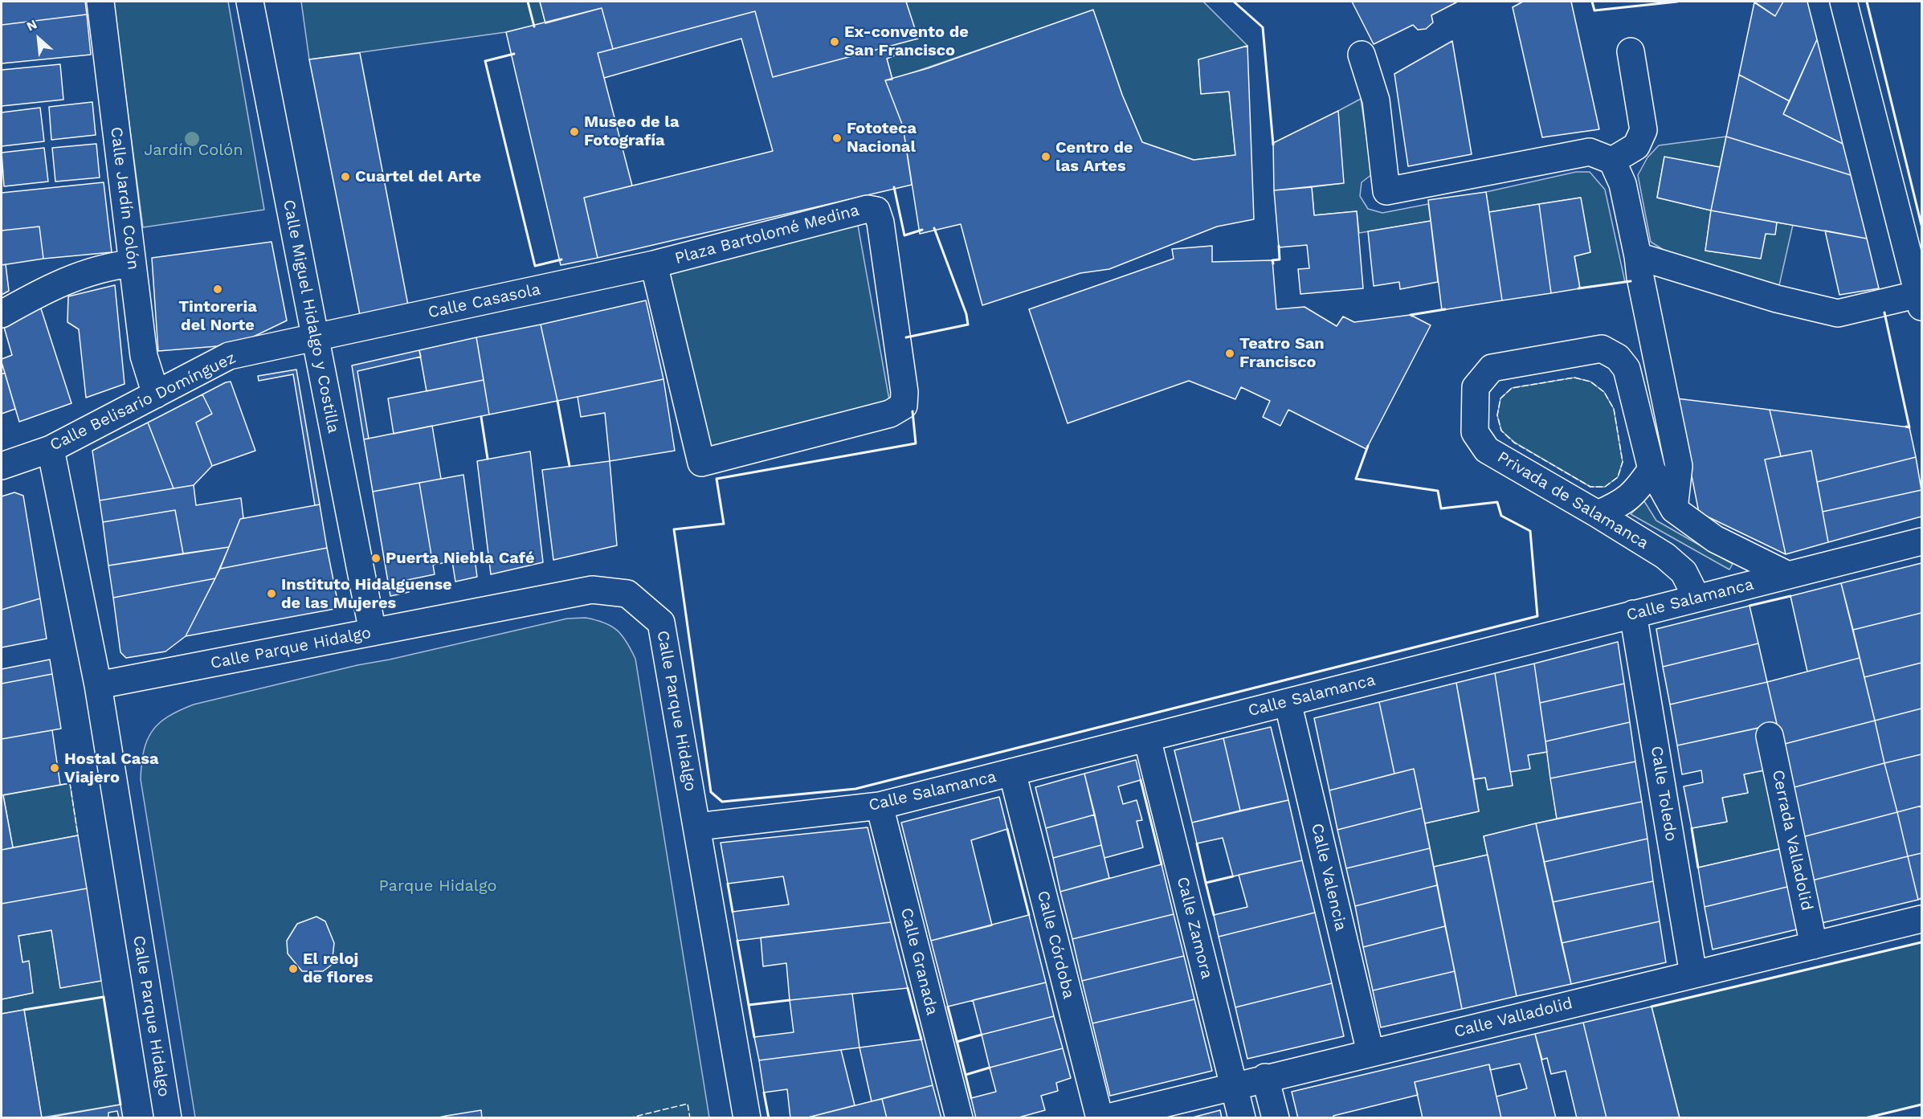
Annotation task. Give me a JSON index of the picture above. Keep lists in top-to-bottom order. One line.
{"streets":{"street":["Calle Jardín Colón","Plaza Bartolomé Medina","Calle Casasola","Calle Miguel Hidalgo y Costilla","Calle Belisario Domínguez","Privada de Salamanca","Calle Salamanca","Calle Parque Hidalgo","Calle Toledo","Cerrada Valladolid","Calle Valencia","Calle Zamora","Calle Córdoba","Calle Granada","Calle Valladolid"]},"crossings":[["Calle Jardín Colón","Calle Belisario Domínguez"],["Plaza Bartolomé Medina","Calle Casasola"],["Calle Casasola","Calle Miguel Hidalgo y Costilla"],["Calle Casasola","Calle Belisario Domínguez"],["Calle Miguel Hidalgo y Costilla","Calle Belisario Domínguez"],["Calle Miguel Hidalgo y Costilla","Calle Parque Hidalgo"],["Calle Belisario Domínguez","Calle Parque Hidalgo"],["Privada de Salamanca","Calle Salamanca"],["Calle Salamanca","Calle Parque Hidalgo"],["Calle Salamanca","Calle Toledo"],["Calle Salamanca","Calle Valencia"],["Calle Salamanca","Calle Zamora"],["Calle Salamanca","Calle Córdoba"],["Calle Salamanca","Calle Granada"],["Calle Toledo","Calle Valladolid"],["Cerrada Valladolid","Calle Valladolid"],["Calle Valencia","Calle Valladolid"],["Calle Zamora","Calle Valladolid"]],"parks":["Jardín Colón","Parque Hidalgo"],"places":["Ex-convento de San Francisco","Museo de la Fotografía","Fototeca Nacional","Centro de las Artes","Cuartel del Arte","Tintoreria del Norte","Teatro San Francisco","Puerta Niebla Café","Instituto Hidalguense de las Mujeres","Hostal Casa Viajero","El reloj de flores"],"north":"top left"}
